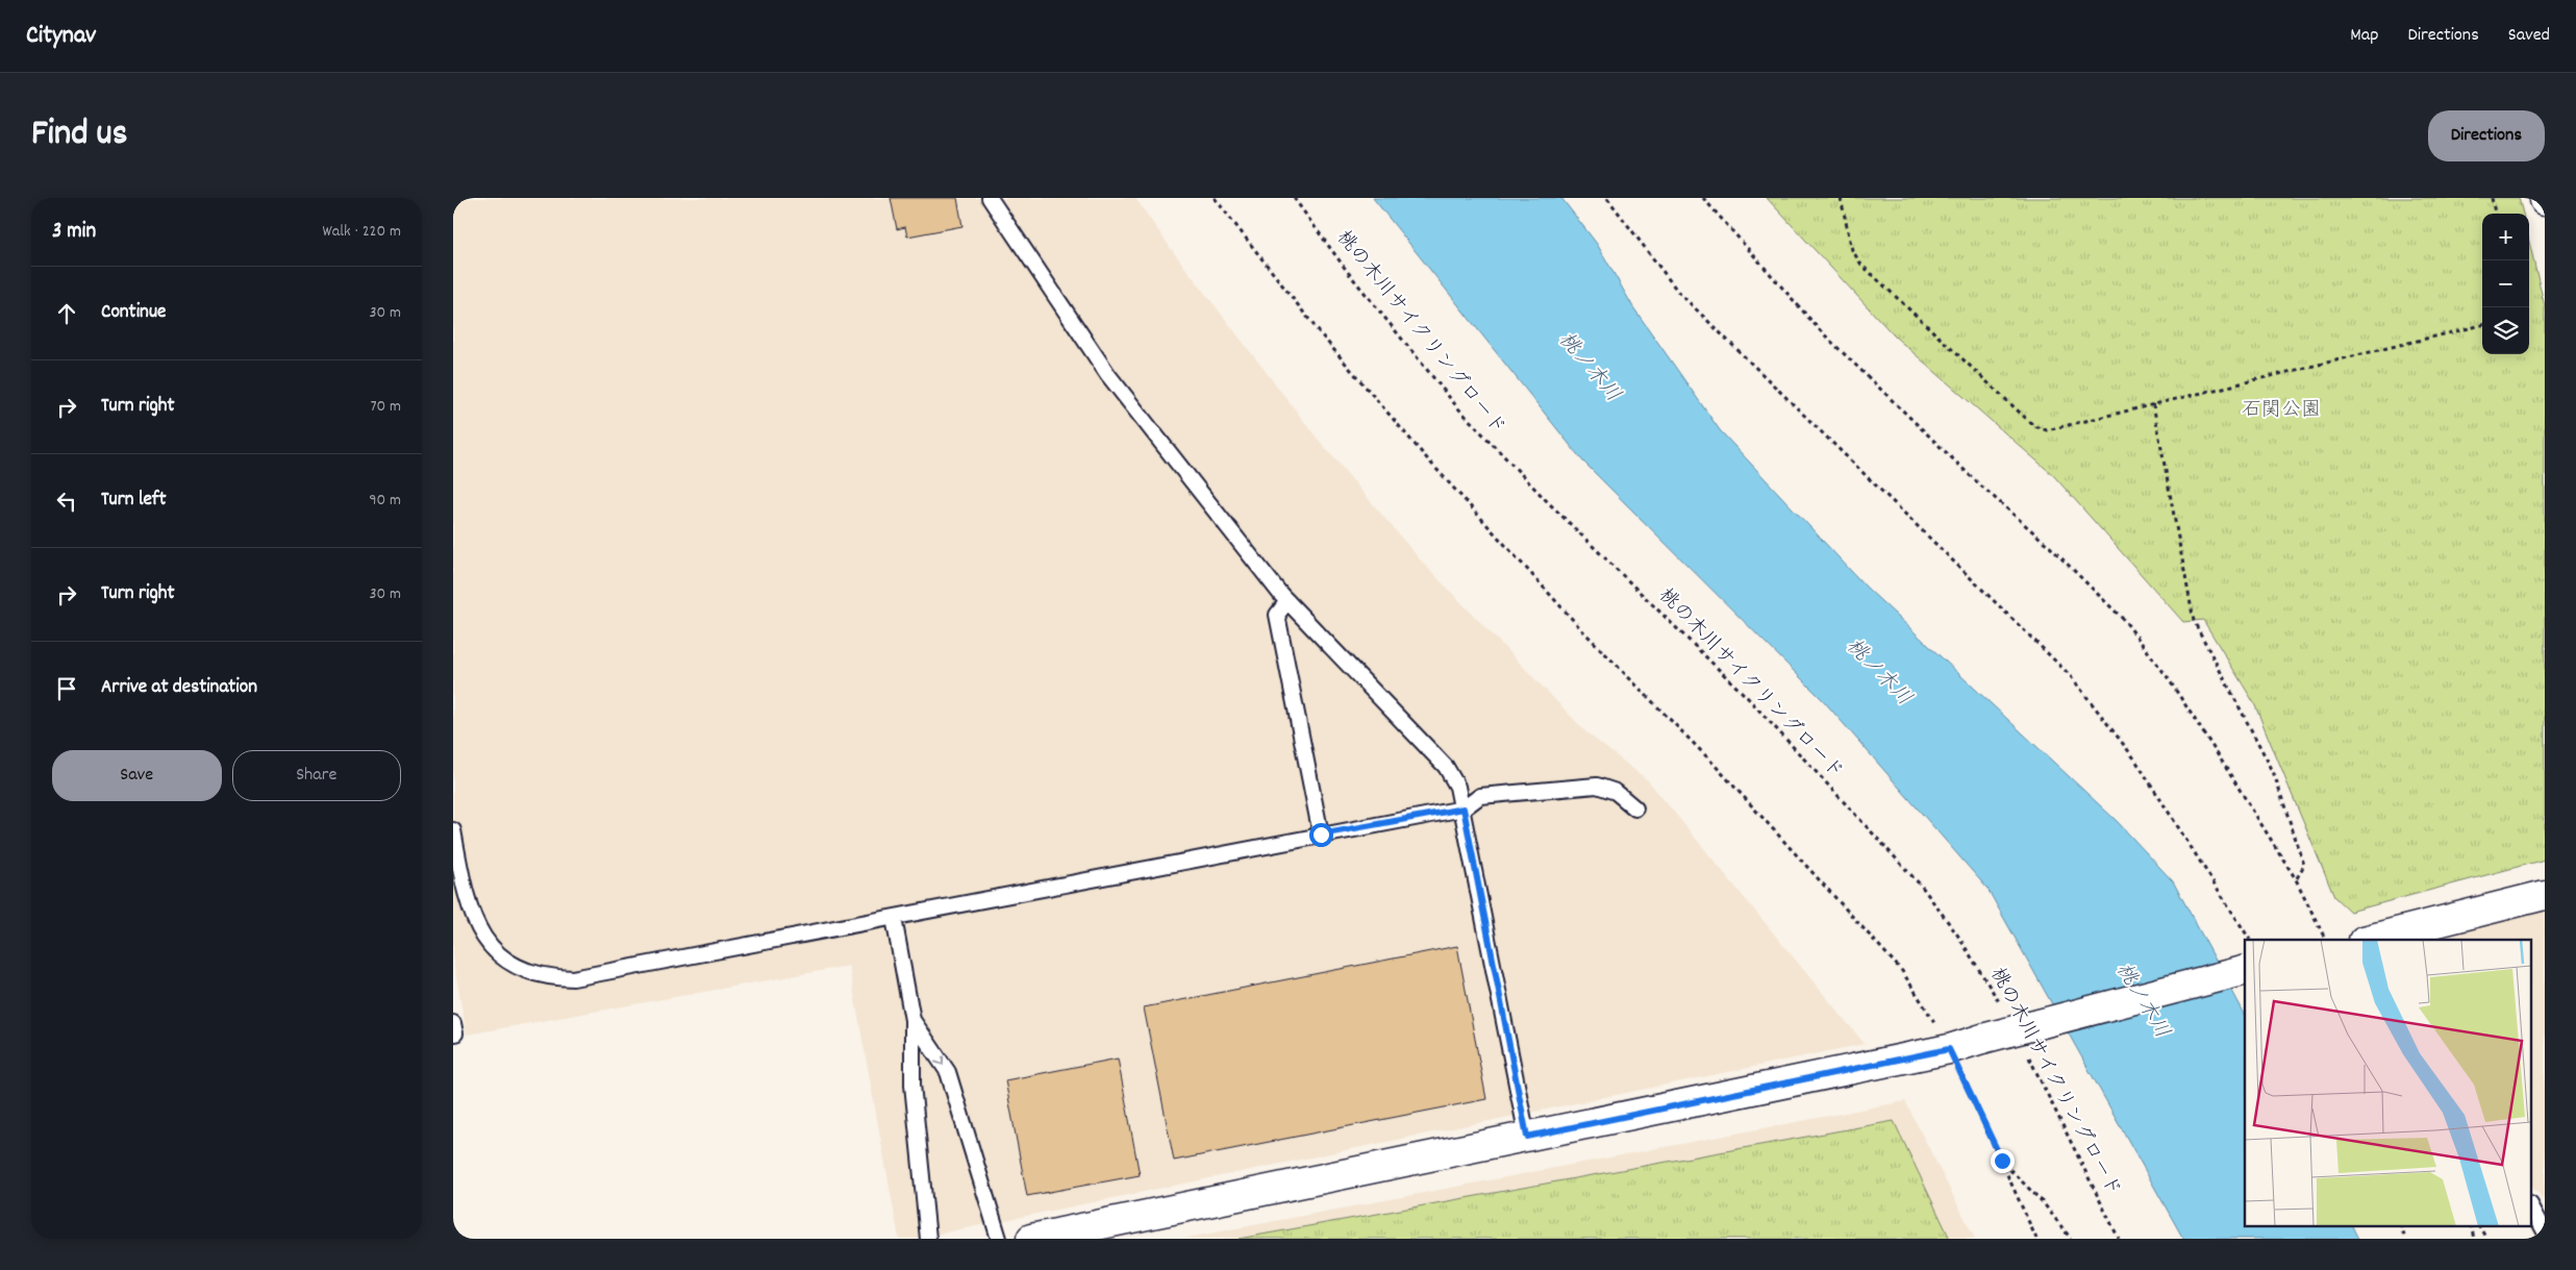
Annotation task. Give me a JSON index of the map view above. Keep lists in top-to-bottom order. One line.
{"streets":{"path":["桃の木川サイクリングロード"]},"water":["桃ノ木川"],"parks":["石関公園"],"page":{"header":"Citynav","nav":["Map","Directions","Saved"],"title":"Find us","buttons":["Directions",["Save","Share"]],"heading":["3 min","Walk · 220 m"],"map_buttons":["+","−"],"list":[["Continue","30 m"],["Turn right","70 m"],["Turn left","90 m"],["Turn right","30 m"],"Arrive at destination"]}}
